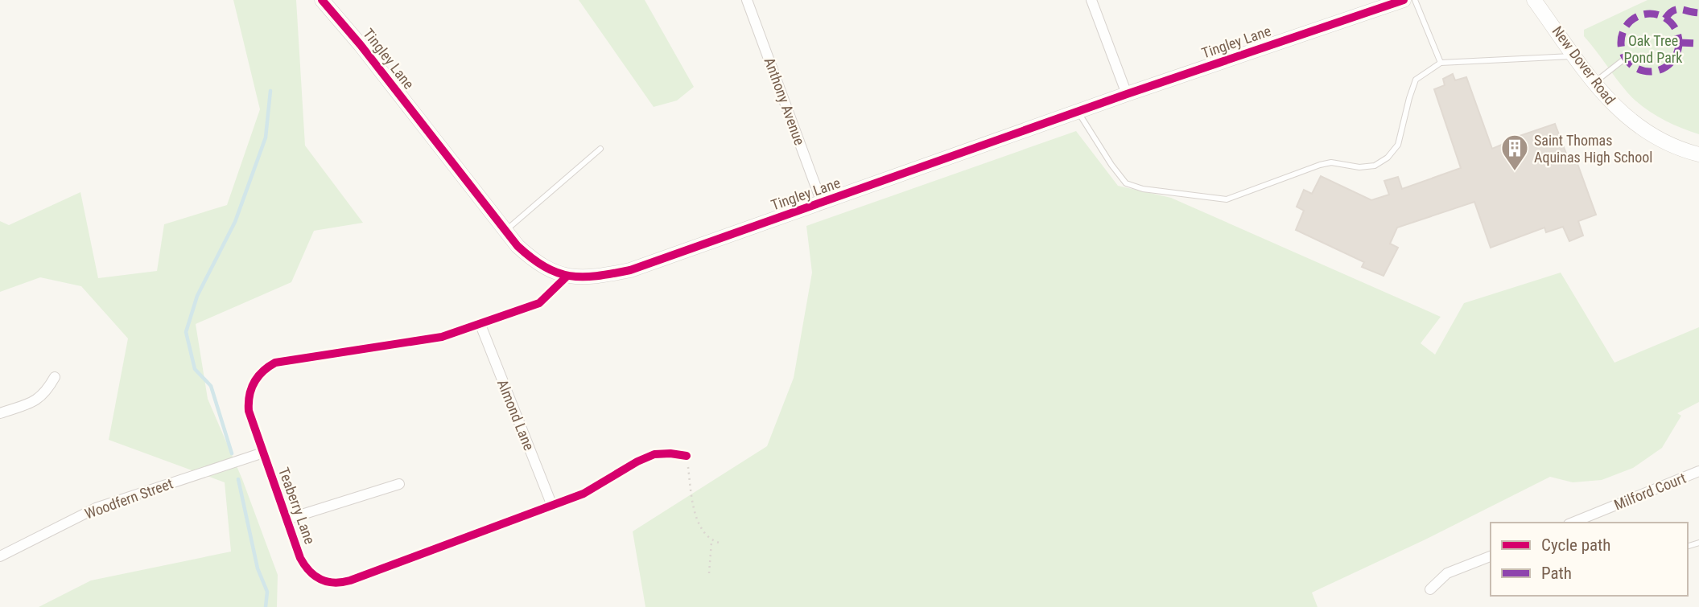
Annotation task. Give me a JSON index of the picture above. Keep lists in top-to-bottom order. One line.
{"streets":{"street":["Tingley Lane","New Dover Road","Anthony Avenue","Almond Lane","Milford Court","Woodfern Street","Teaberry Lane"]},"crossings":[["Tingley Lane","Anthony Avenue"],["Tingley Lane","Teaberry Lane"],["Almond Lane","Teaberry Lane"],["Woodfern Street","Teaberry Lane"]],"parks":["Oak Tree Pond Park"],"places":{"building":["Saint Thomas Aquinas High School"]},"legend":["Cycle path","Path"]}
